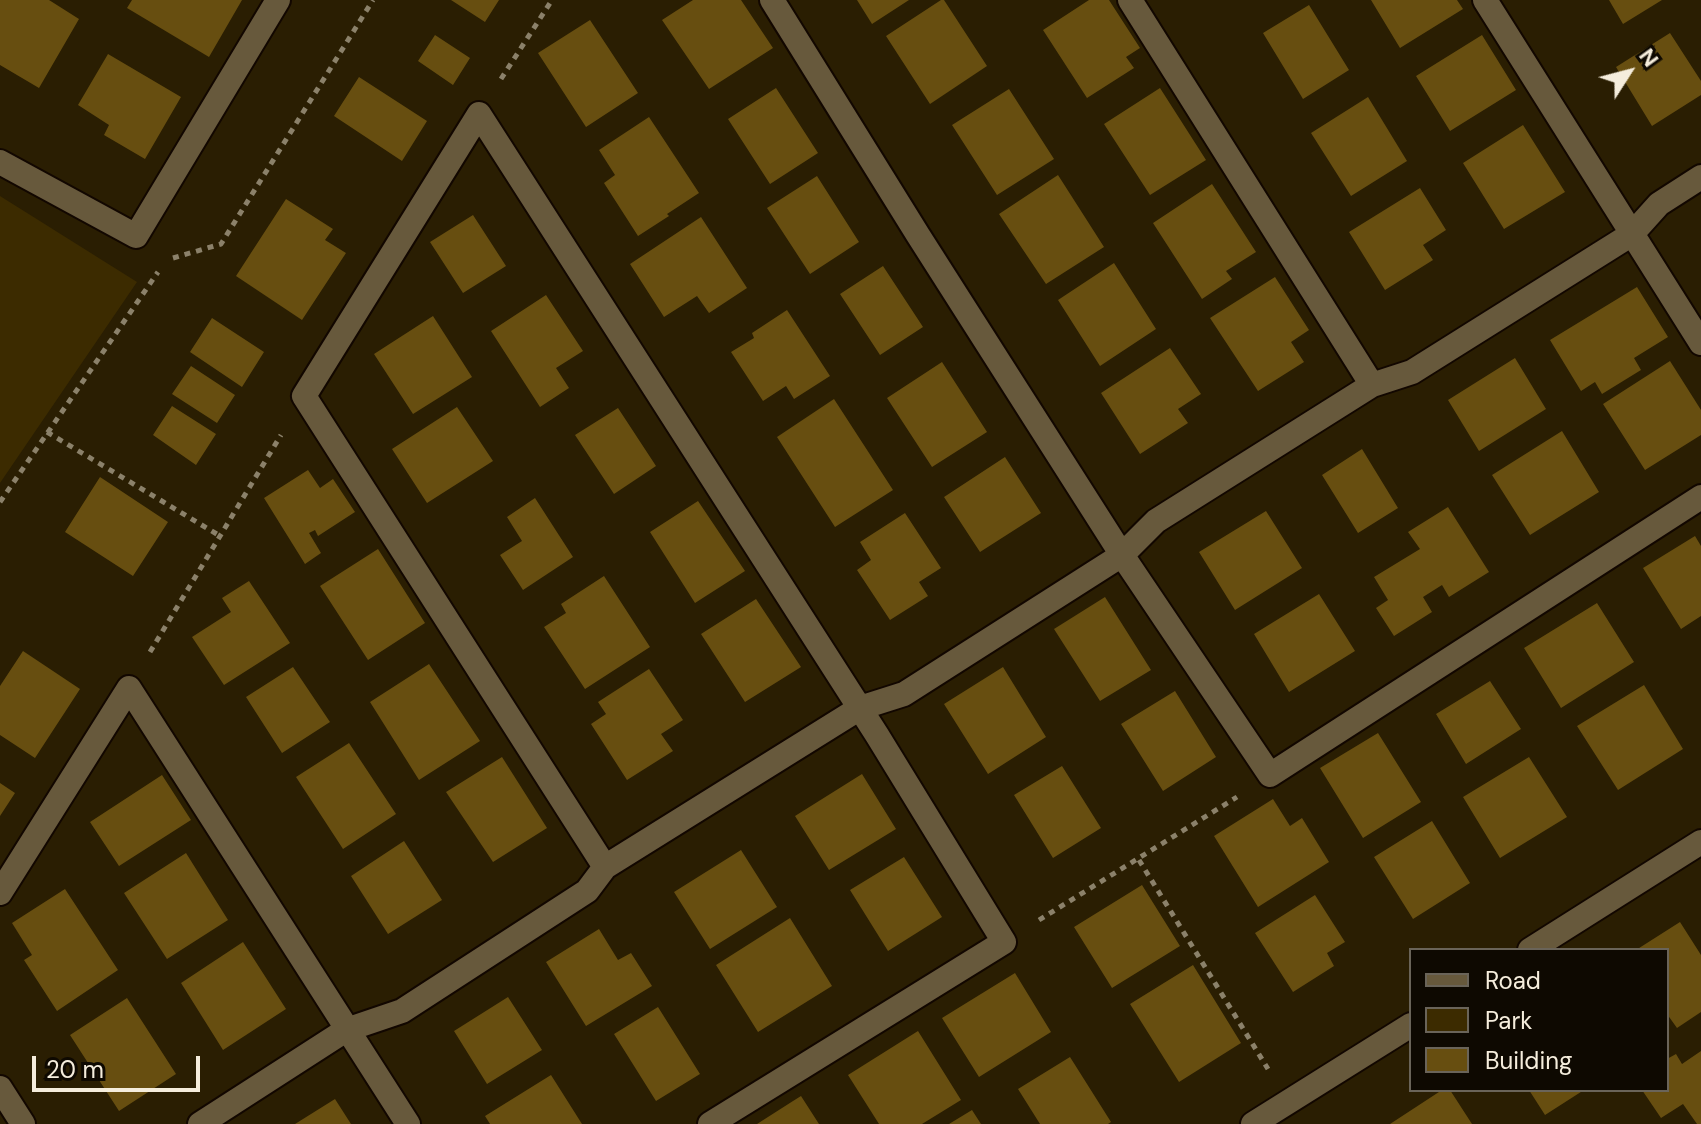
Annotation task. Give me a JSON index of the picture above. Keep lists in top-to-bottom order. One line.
{"legend":["Road","Park","Building"],"scale_bar":"20 m","north":"top right"}
